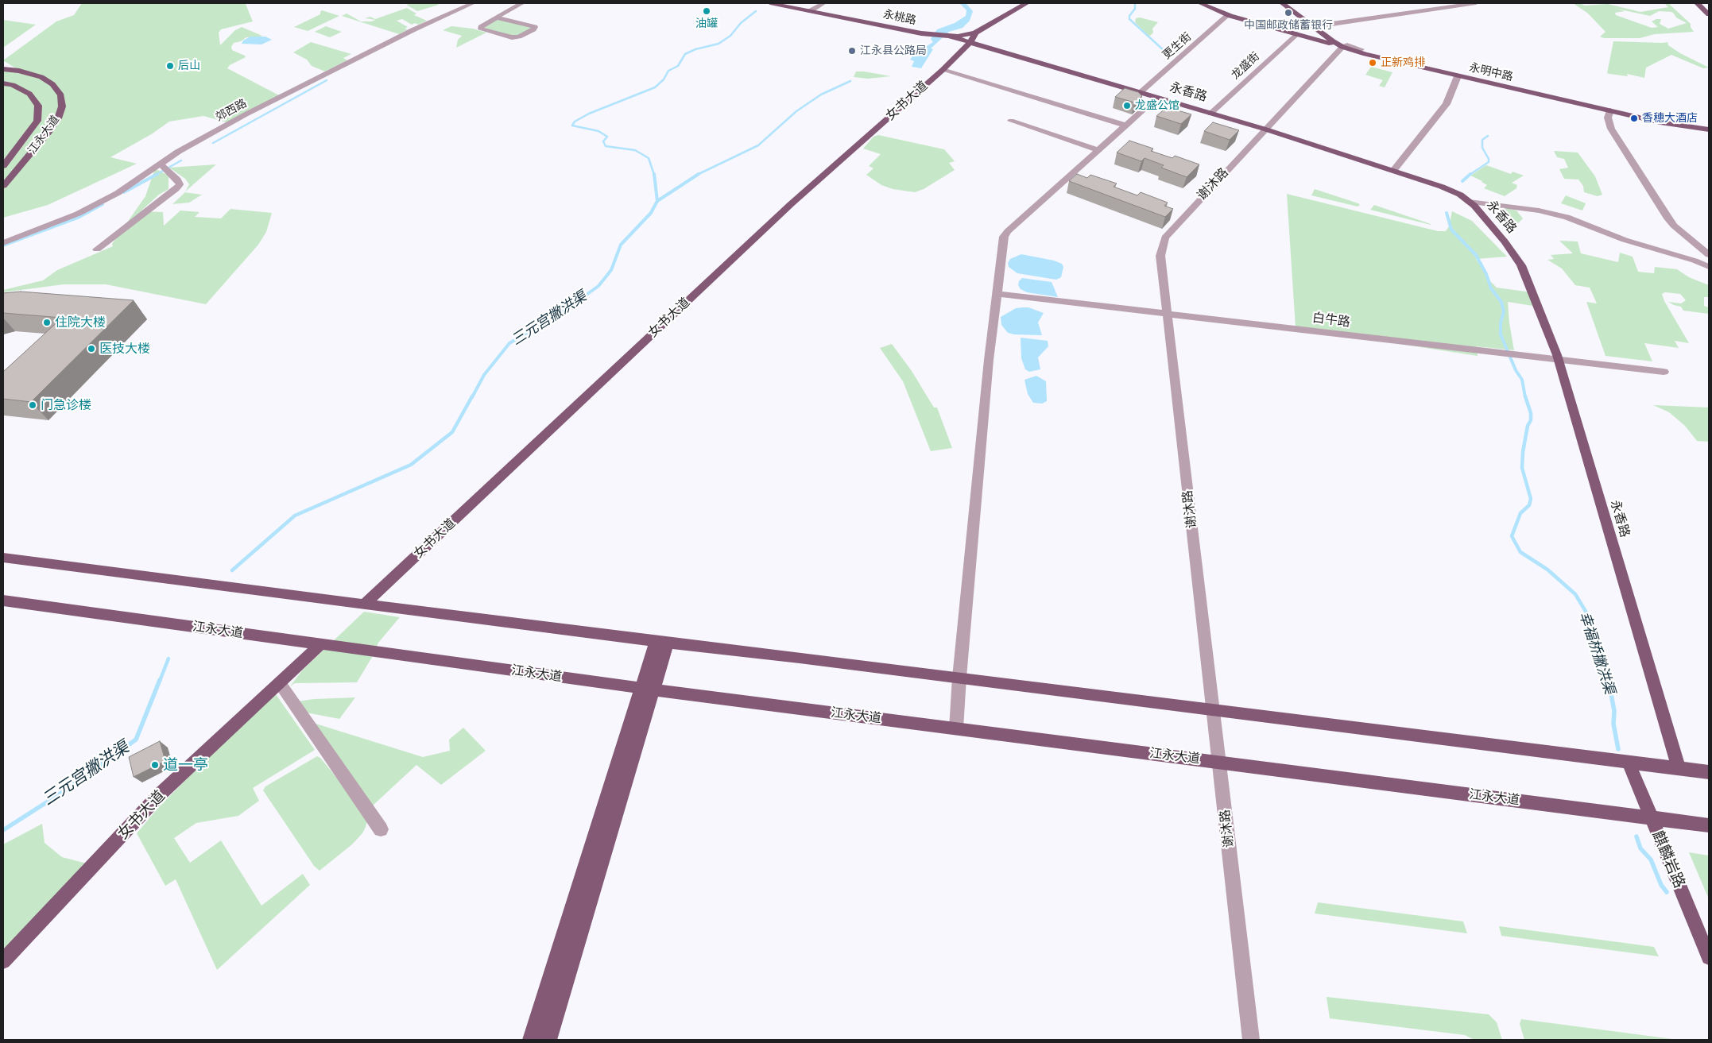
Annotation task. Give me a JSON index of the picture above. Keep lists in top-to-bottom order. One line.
{"streets":{"main road":["永桃路","永明中路","永香路","女书大道","江永大道","麒麟岩路"],"street":["更生街","龙盛街","郊西路","谢沐路","白牛路"]},"crossings":[["永桃路","永香路"],["更生街","永香路"],["龙盛街","永香路"],["永香路","女书大道"],["永香路","谢沐路"],["永香路","白牛路"],["女书大道","江永大道"],["江永大道","谢沐路"],["江永大道","麒麟岩路"],["谢沐路","白牛路"]],"water":["三元宫撇洪渠","幸福桥撇洪渠"],"places":["油罐","中国邮政储蓄银行","江永县公路局","正新鸡排","后山","龙盛公馆","香穗大酒店","住院大楼","医技大楼","门急诊楼","道一亭"]}
